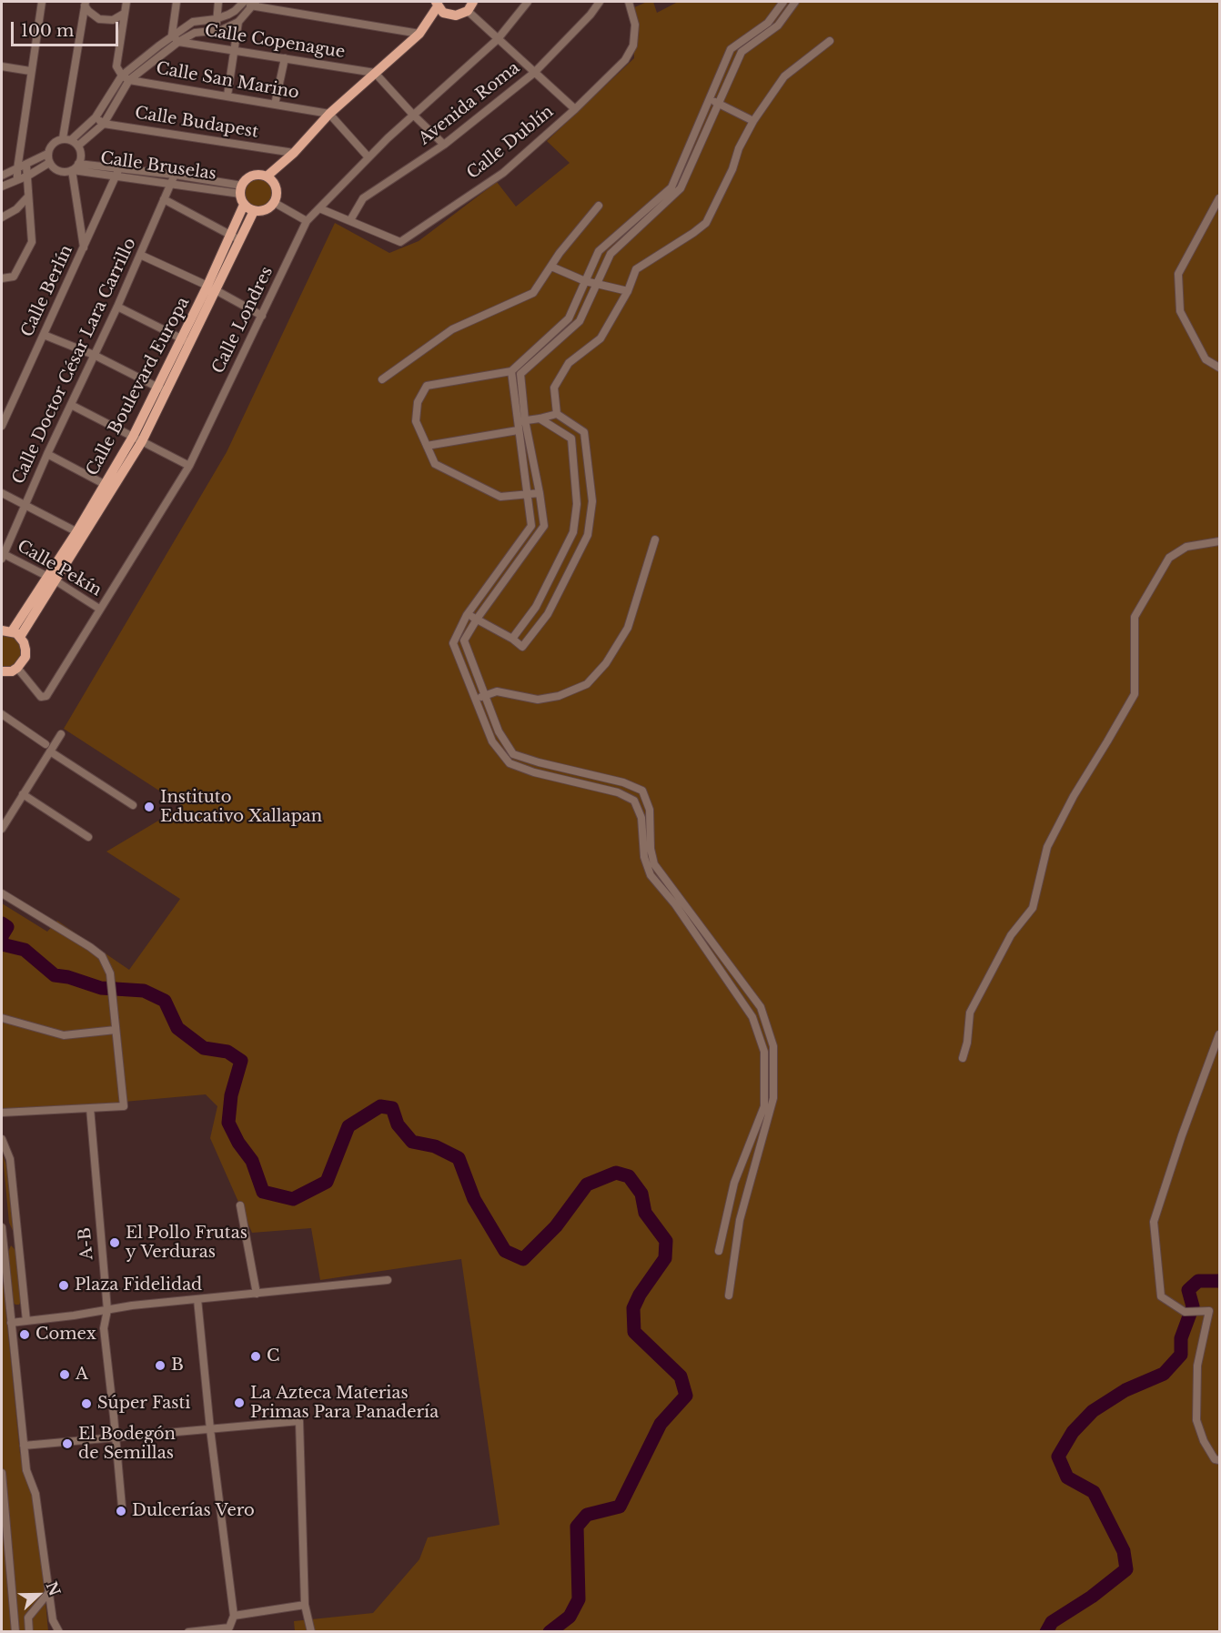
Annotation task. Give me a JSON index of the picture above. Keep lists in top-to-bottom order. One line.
{"streets":{"main road":["Calle Boulevard Europa"],"street":["Calle Copenague","Calle San Marino","Avenida Roma","Calle Budapest","Calle Dublín","Calle Bruselas","Calle Berlín","Calle Londres","Calle Doctor César Lara Carrillo","Calle Pekín","A-B"]},"crossings":[["Avenida Roma","Calle Dublín"],["Calle Dublín","Calle Londres"],["Calle Bruselas","Calle Berlín"],["Calle Bruselas","Calle Doctor César Lara Carrillo"],["Calle Bruselas","Calle Boulevard Europa"],["Calle Londres","Calle Pekín"],["Calle Doctor César Lara Carrillo","Calle Pekín"],["Calle Boulevard Europa","Calle Pekín"]],"places":["Instituto Educativo Xallapan","El Pollo Frutas y Verduras","Plaza Fidelidad","Comex","C","B","A","La Azteca Materias Primas Para Panadería","Súper Fasti","El Bodegón de Semillas","Dulcerías Vero"],"scale_bar":"100 m","north":"right"}
